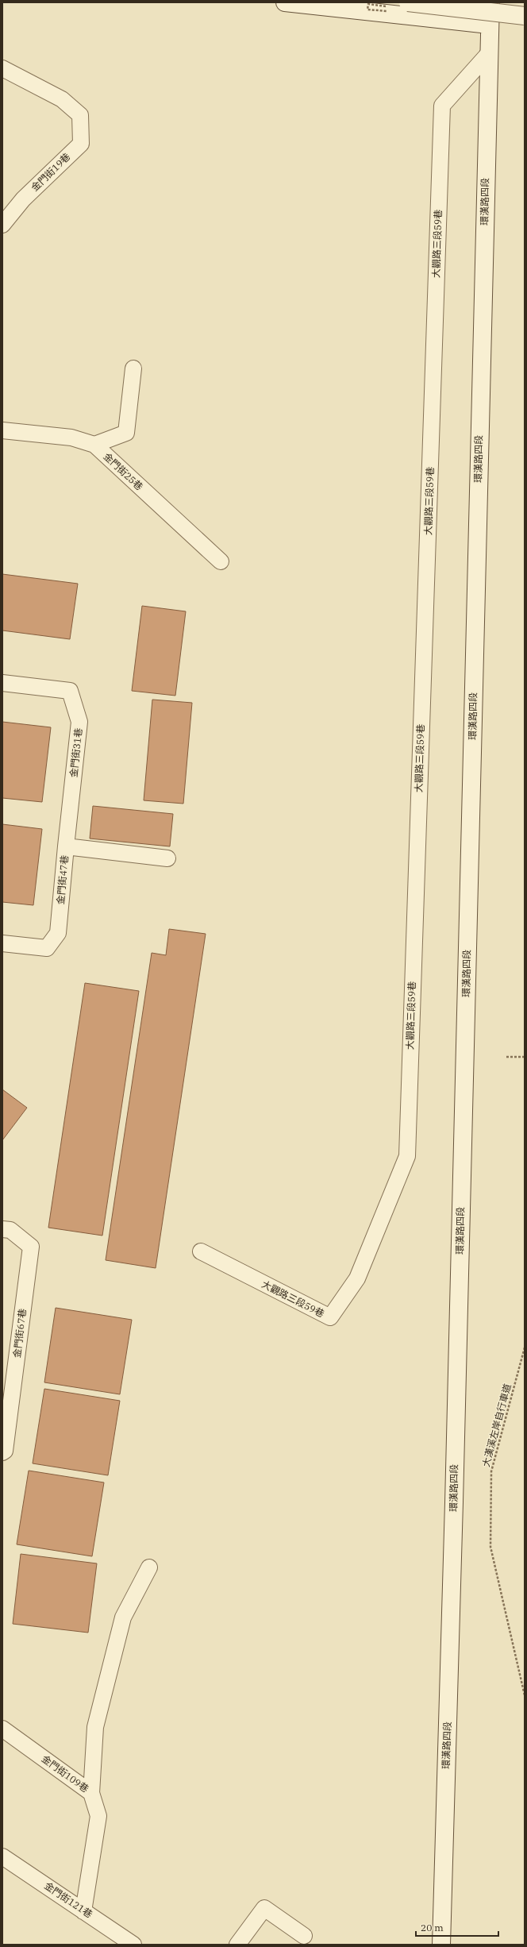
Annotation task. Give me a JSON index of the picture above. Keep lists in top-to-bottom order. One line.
{"streets":{"street":["環漢路四段"],"lane":["金門街19巷","大觀路三段59巷","金門街25巷","金門街31巷","金門街47巷","金門街67巷","金門街109巷","金門街121巷"],"path":["大漢溪左岸自行車道"]},"crossings":[["環漢路四段","大觀路三段59巷"],["金門街31巷","金門街47巷"],["金門街109巷","金門街121巷"]],"scale_bar":"20 m"}
